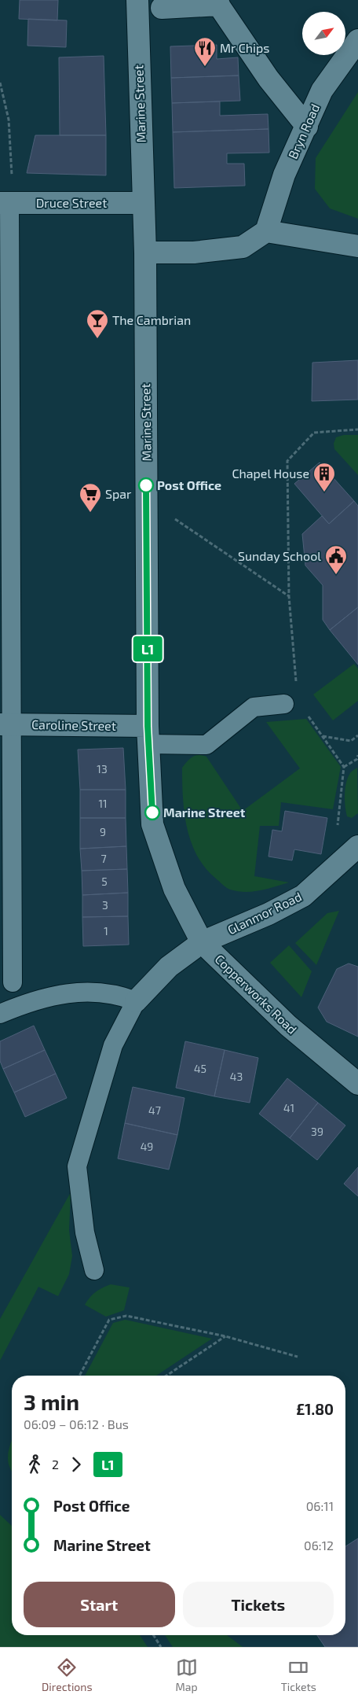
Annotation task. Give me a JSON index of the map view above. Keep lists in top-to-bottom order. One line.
{"streets":{"street":["Marine Street","Bryn Road","Druce Street","Caroline Street","Glanmor Road","Copperworks Road"]},"crossings":[["Marine Street","Druce Street"],["Marine Street","Caroline Street"],["Marine Street","Copperworks Road"],["Glanmor Road","Copperworks Road"]],"places":{"restaurant":["Mr Chips"],"bar":["The Cambrian"],"other":["Post Office","Marine Street"],"building":["Chapel House"],"supermarket":["Spar"],"public building":["Sunday School"]},"lines":["bus line L1"],"house_numbers":["13","11","9","7","5","3","1","45","43","41","47","39","49"],"north":"top right","page":{"on_map":"L1","heading":["3 min","06:09 – 06:12 · Bus","£1.80"],"legs":["2","L1"],"list":[{"name":"Post Office","value":"06:11"},{"name":"Marine Street","value":"06:12"}],"buttons":["Start","Tickets"],"tabs":["Directions","Map","Tickets"]}}
